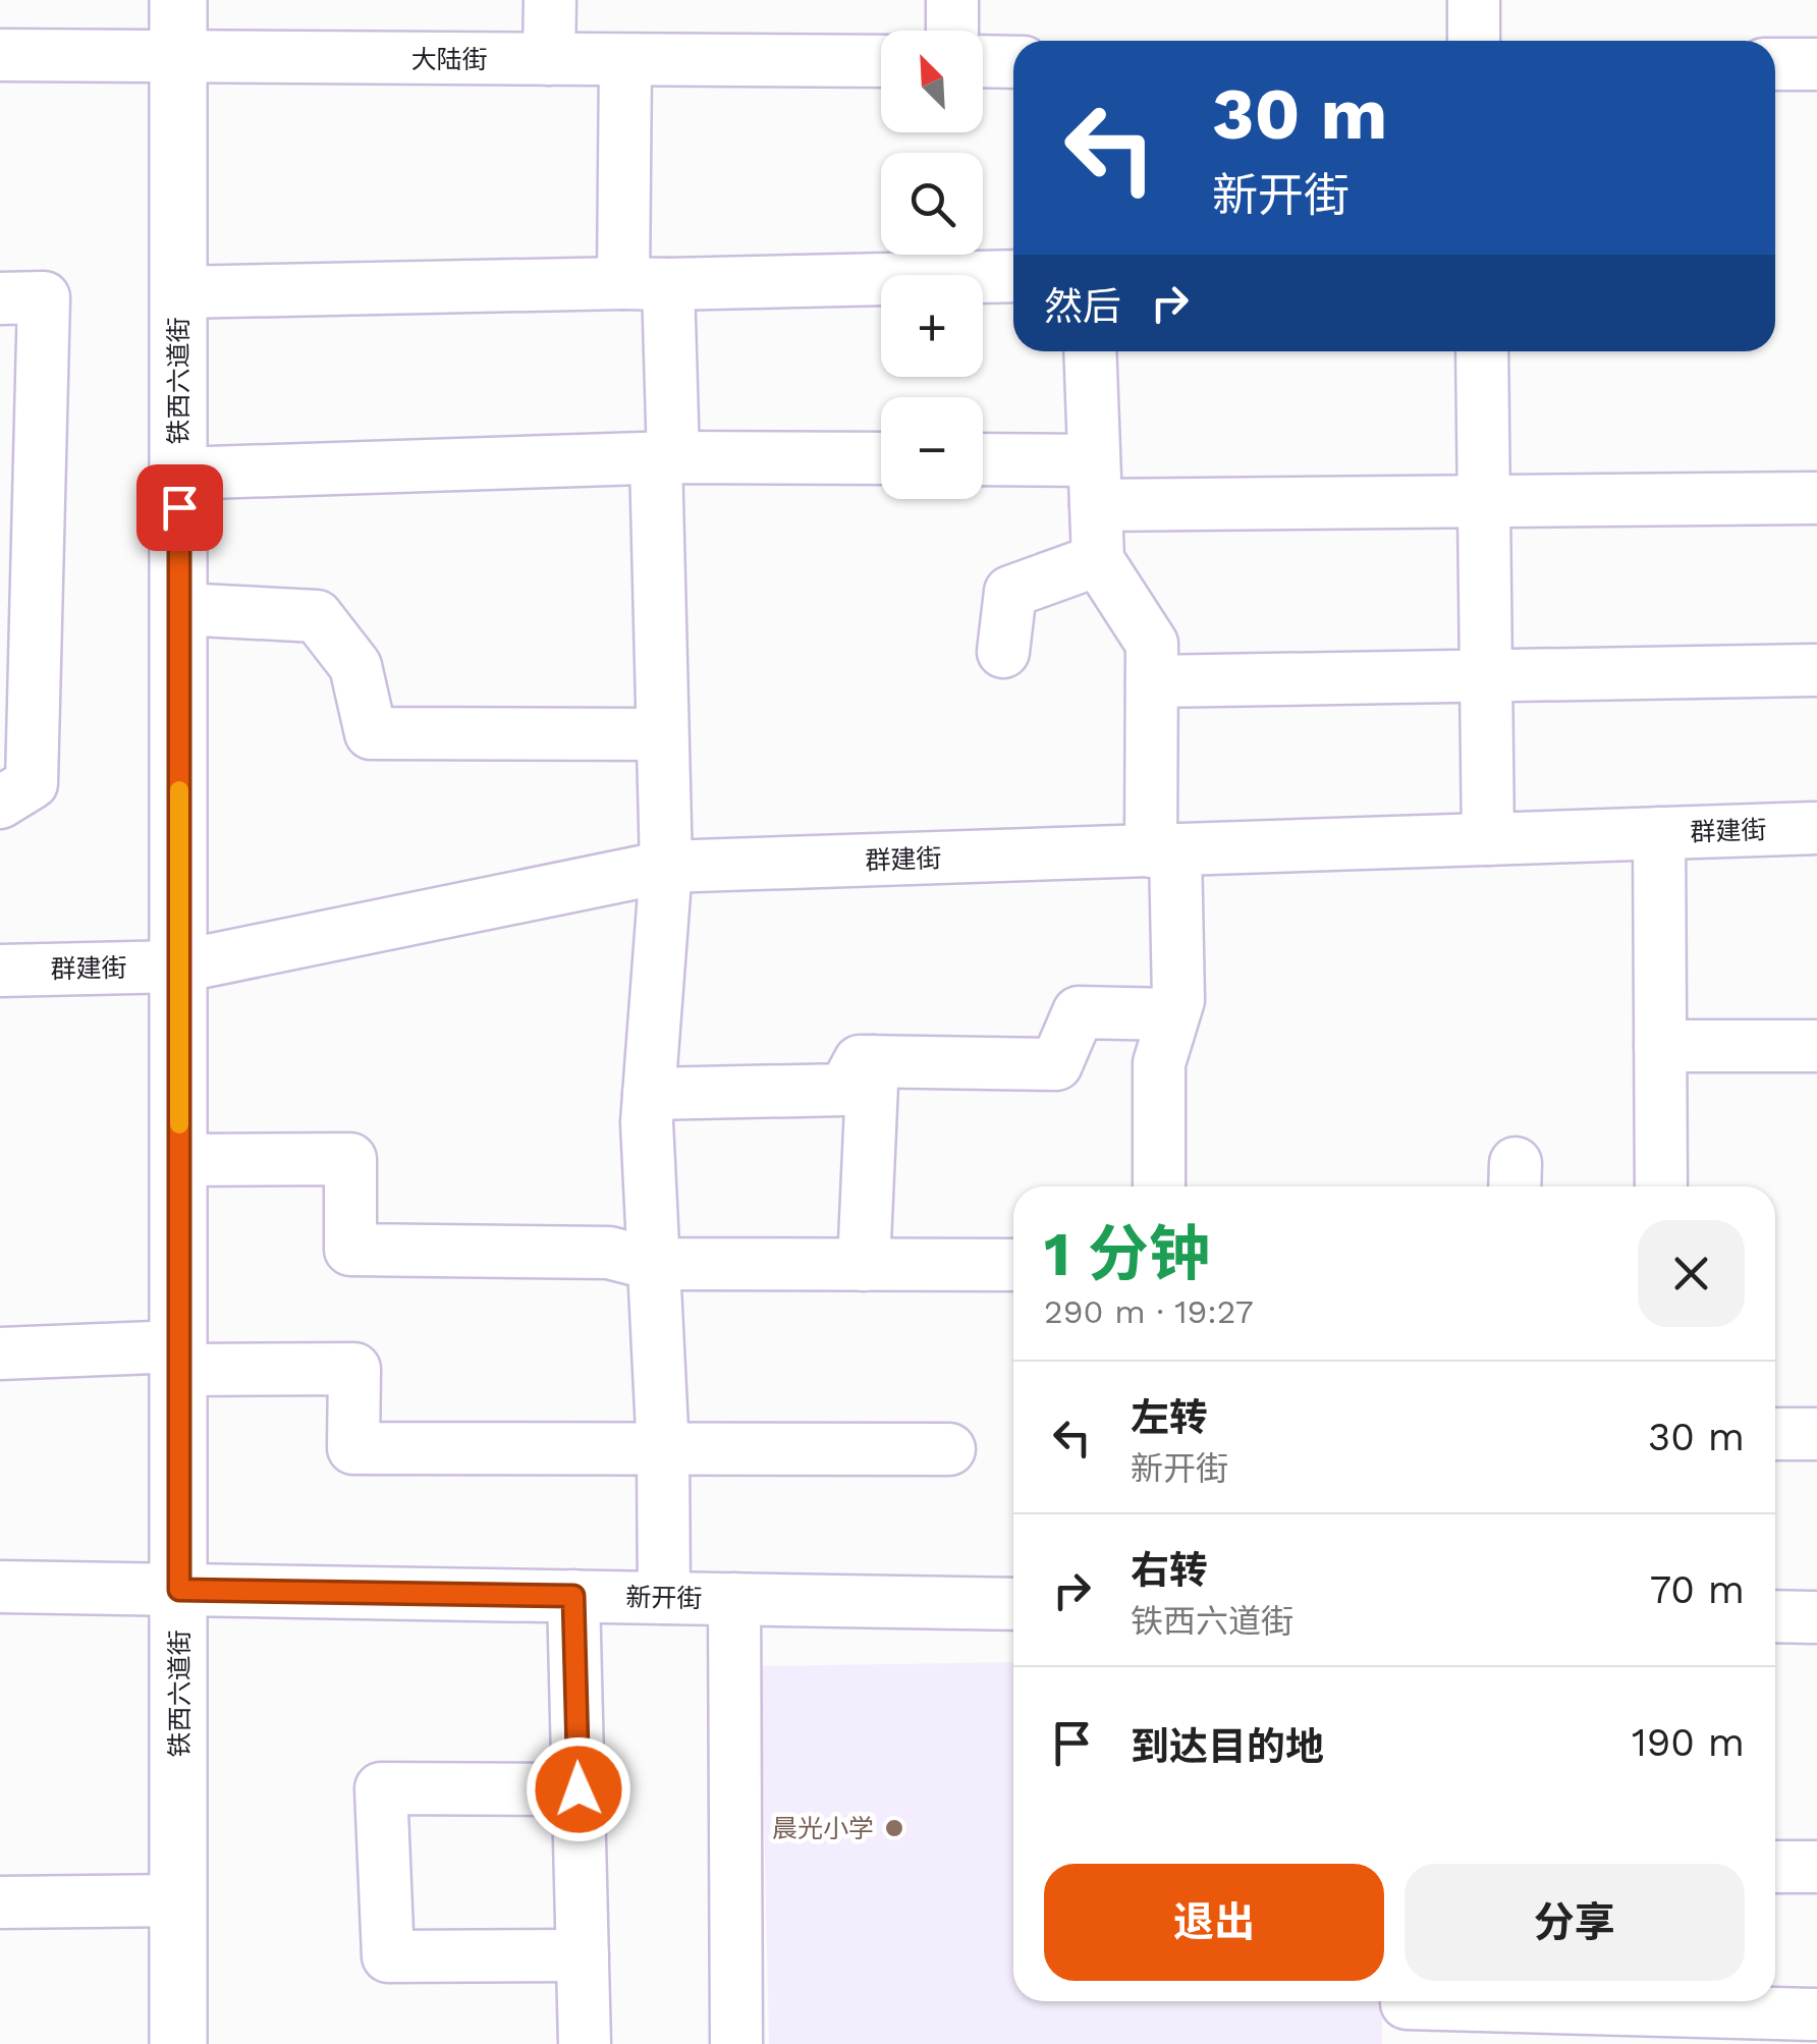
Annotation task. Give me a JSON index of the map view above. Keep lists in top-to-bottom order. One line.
{"streets":{"main road":["铁西六道街"],"street":["大陆街","群建街","新开街"]},"crossings":[["大陆街","铁西六道街"],["铁西六道街","群建街"],["铁西六道街","新开街"]],"places":["晨光小学"],"north":"top left","page":{"map_buttons":["+","−"],"turn":["30 m","新开街"],"then":"然后","heading":["1 分钟","290 m · 19:27"],"list":[{"name":"左转","note":"新开街","value":"30 m"},{"name":"右转","note":"铁西六道街","value":"70 m"},{"name":"到达目的地","value":"190 m"}],"buttons":["退出","分享"]}}
